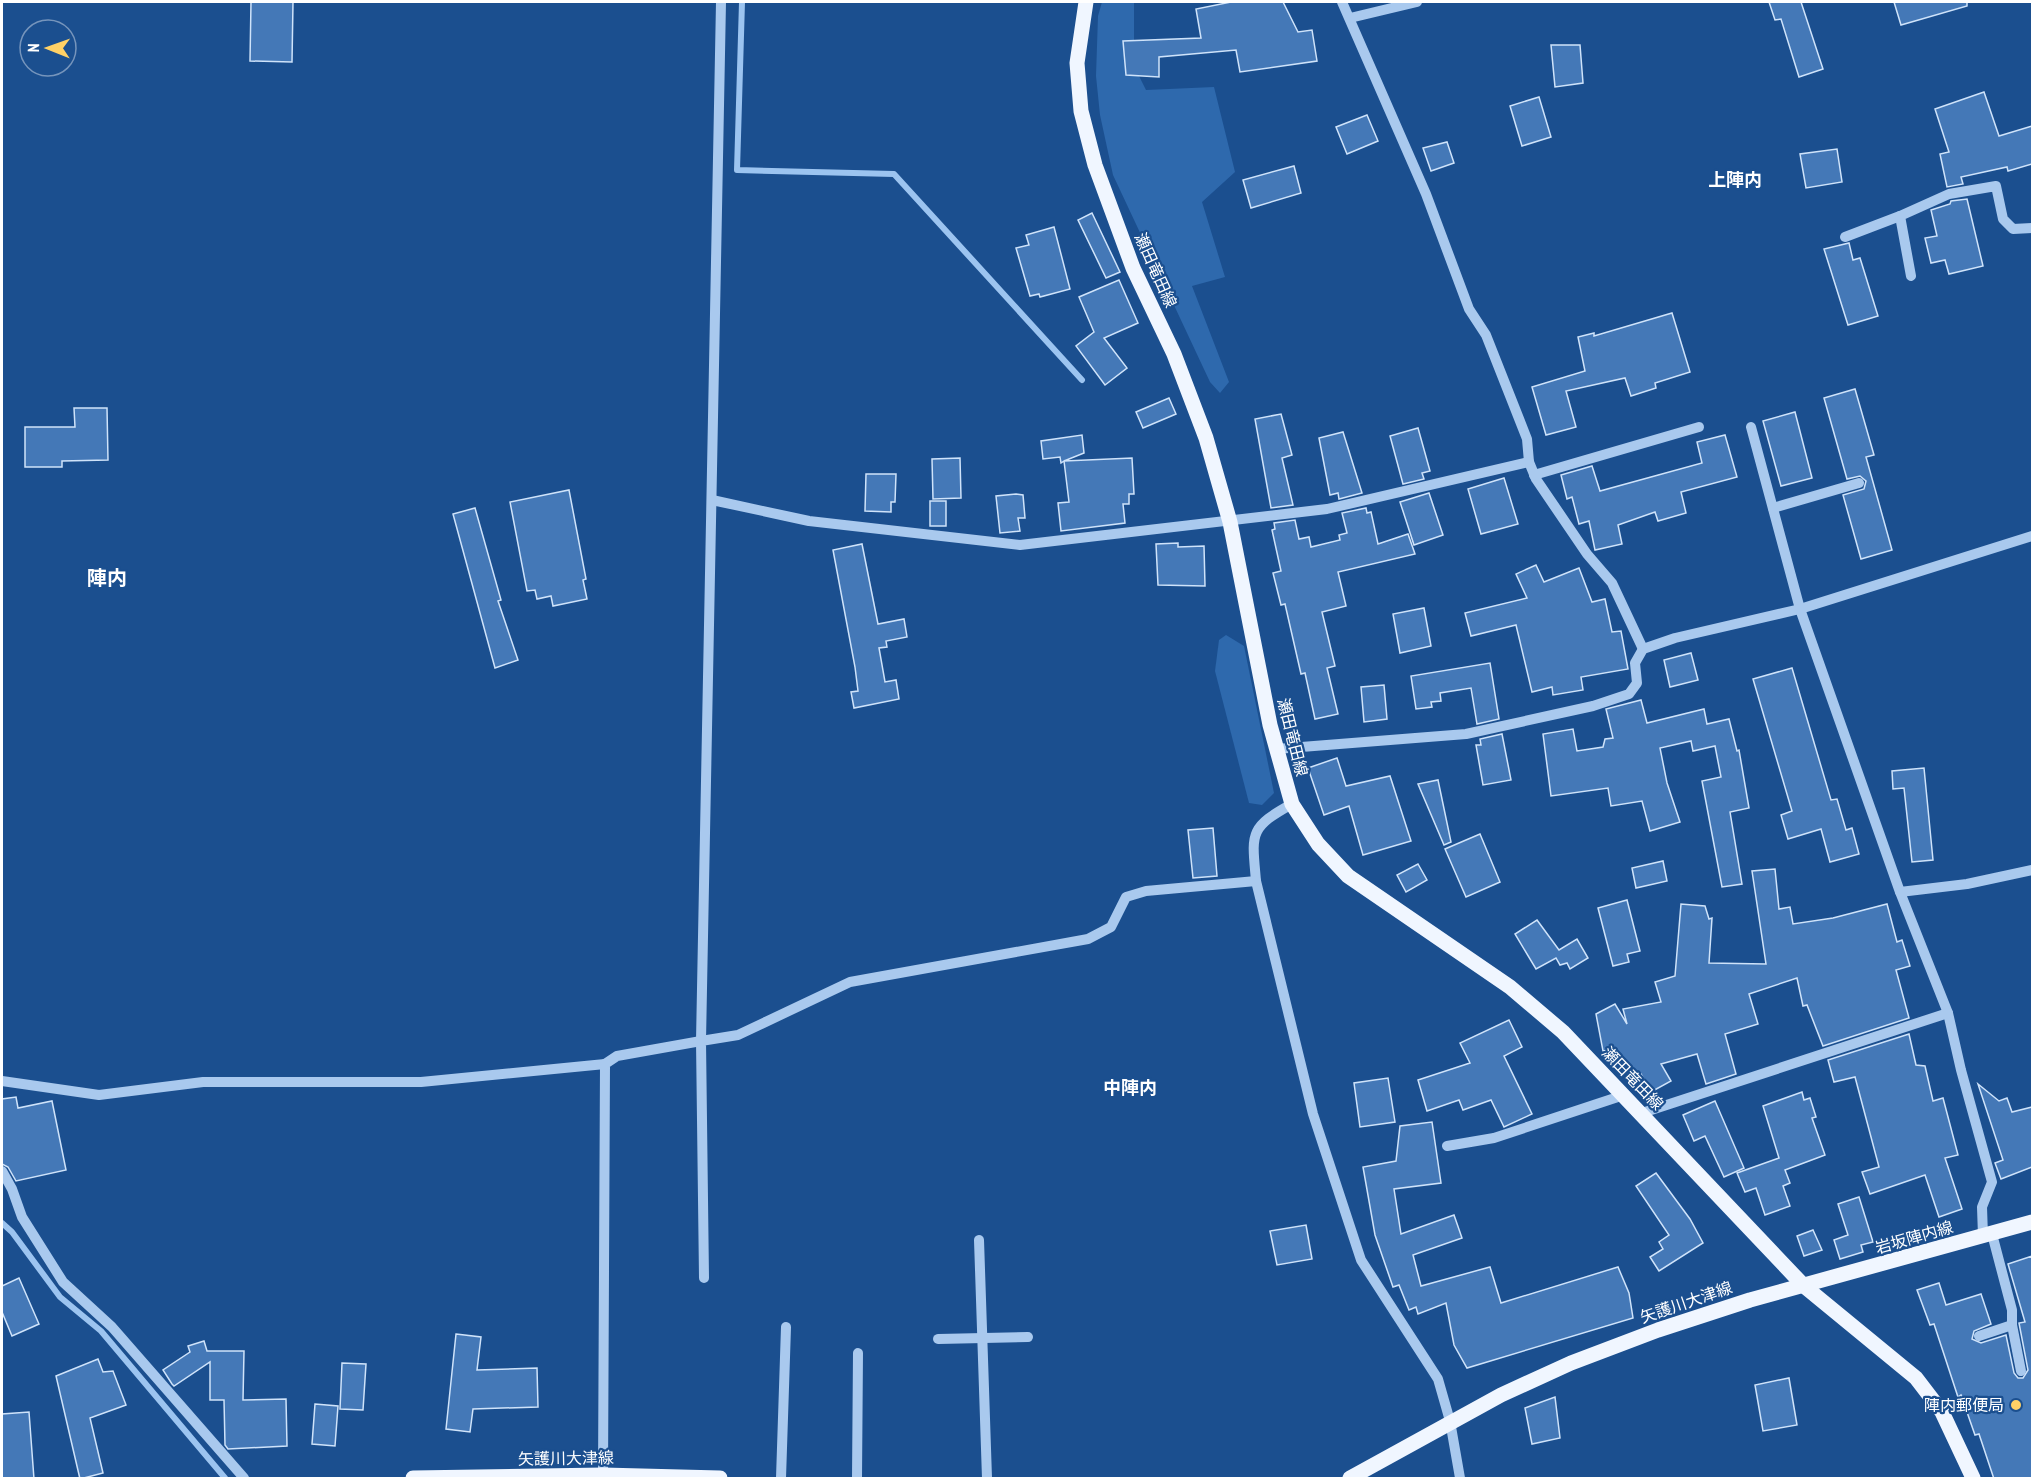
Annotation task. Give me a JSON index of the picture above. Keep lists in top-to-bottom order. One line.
{"streets":{"main road":["瀬田竜田線","岩坂陣内線","矢護川大津線"]},"crossings":[["瀬田竜田線","岩坂陣内線"],["瀬田竜田線","矢護川大津線"],["岩坂陣内線","矢護川大津線"]],"districts":["上陣内","陣内","中陣内"],"places":["陣内郵便局"],"north":"left"}
